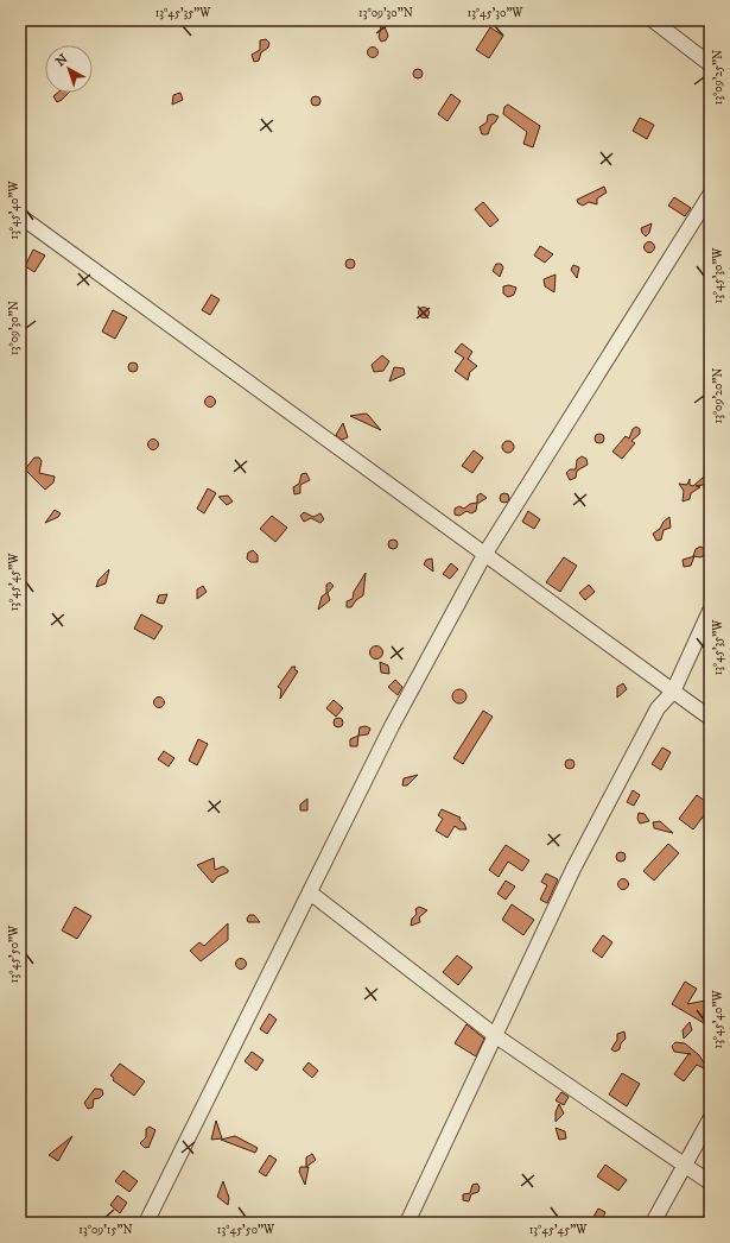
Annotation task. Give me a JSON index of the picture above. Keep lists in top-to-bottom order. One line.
{"north":"top left","coordinates":["13°45'35\"W","13°09'30\"N","13°45'30\"W","13°09'25\"N","13°45'40\"W","13°09'20\"N","13°45'45\"W","13°45'50\"W","13°09'15\"N"]}
